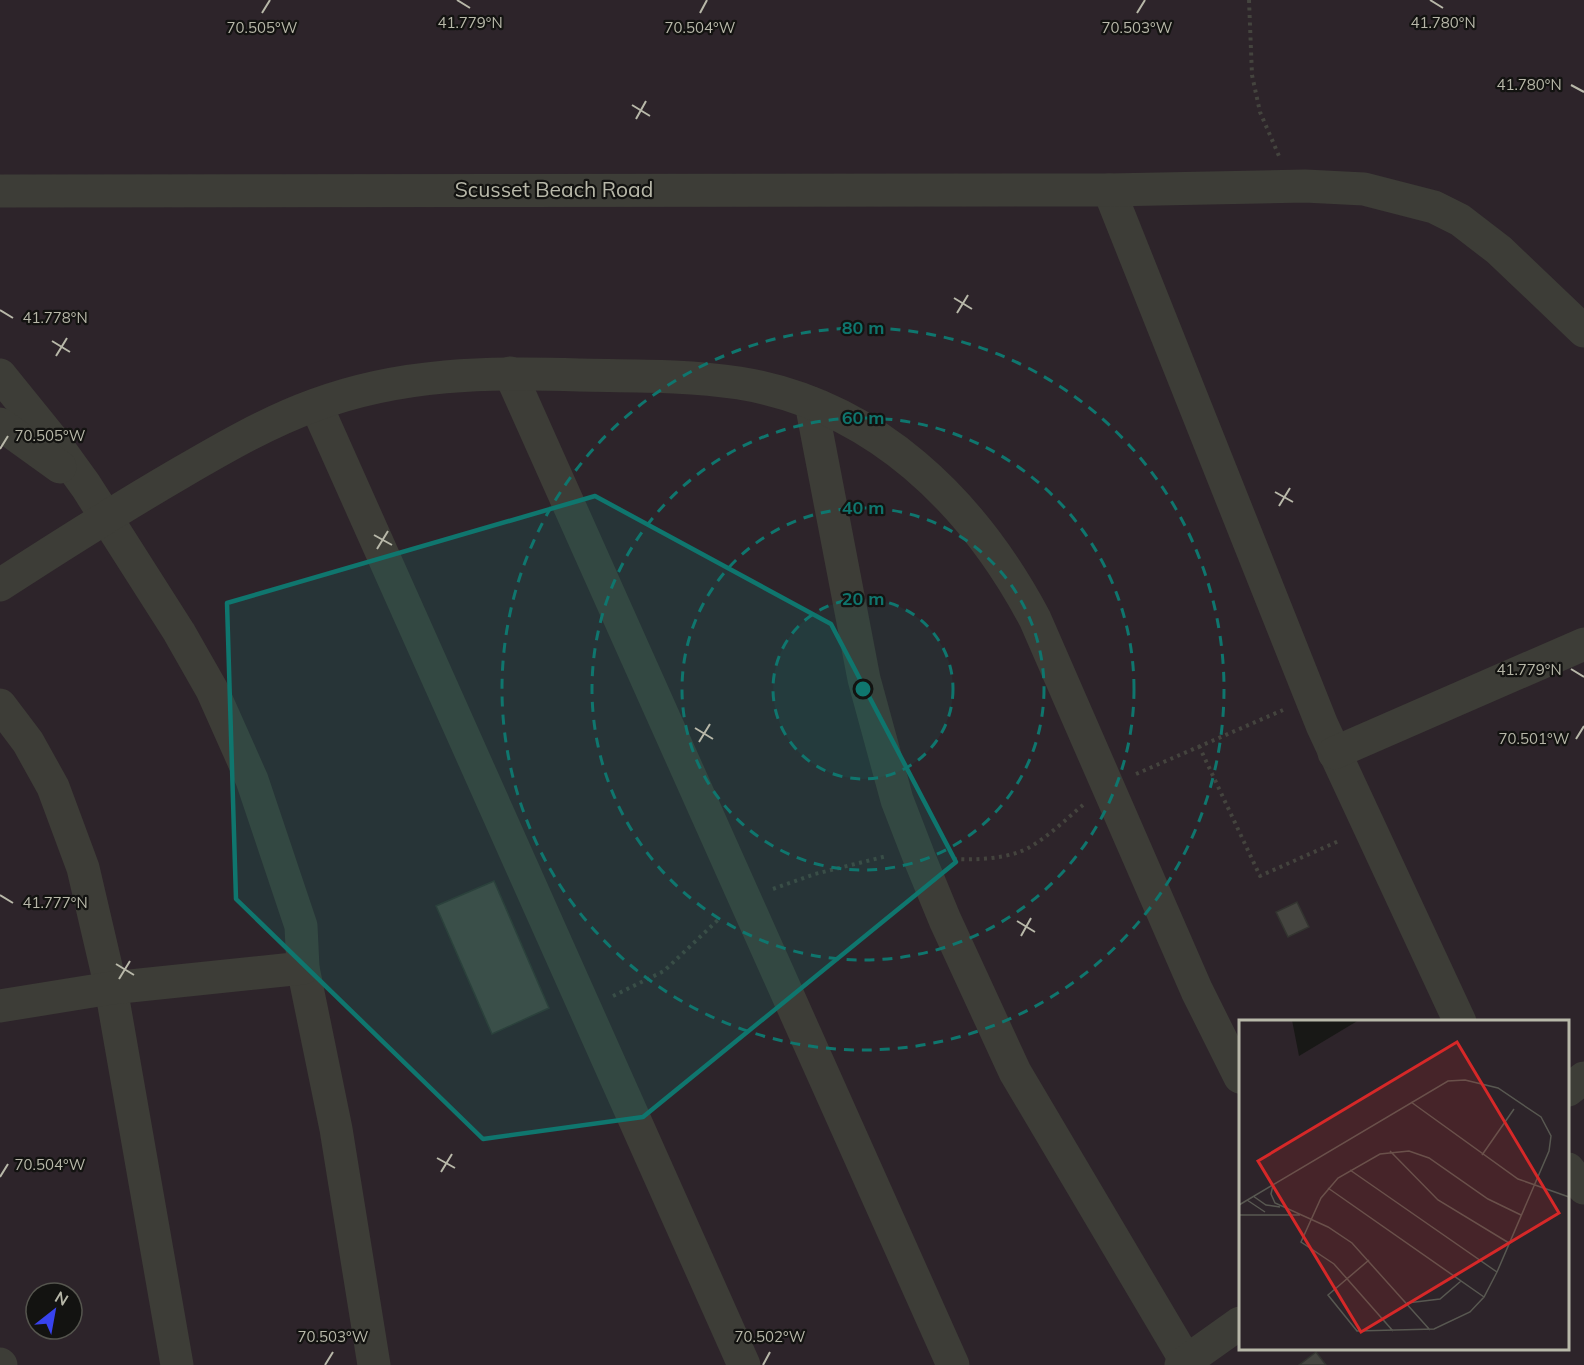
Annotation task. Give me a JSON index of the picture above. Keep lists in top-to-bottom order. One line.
{"streets":{"street":["Scusset Beach Road"]},"north":"top right","coordinates":["41.780°N","41.779°N","70.505°W","70.504°W","70.503°W","41.778°N","70.501°W","41.777°N","70.502°W"],"rings":["80 m","60 m","40 m","20 m"]}
